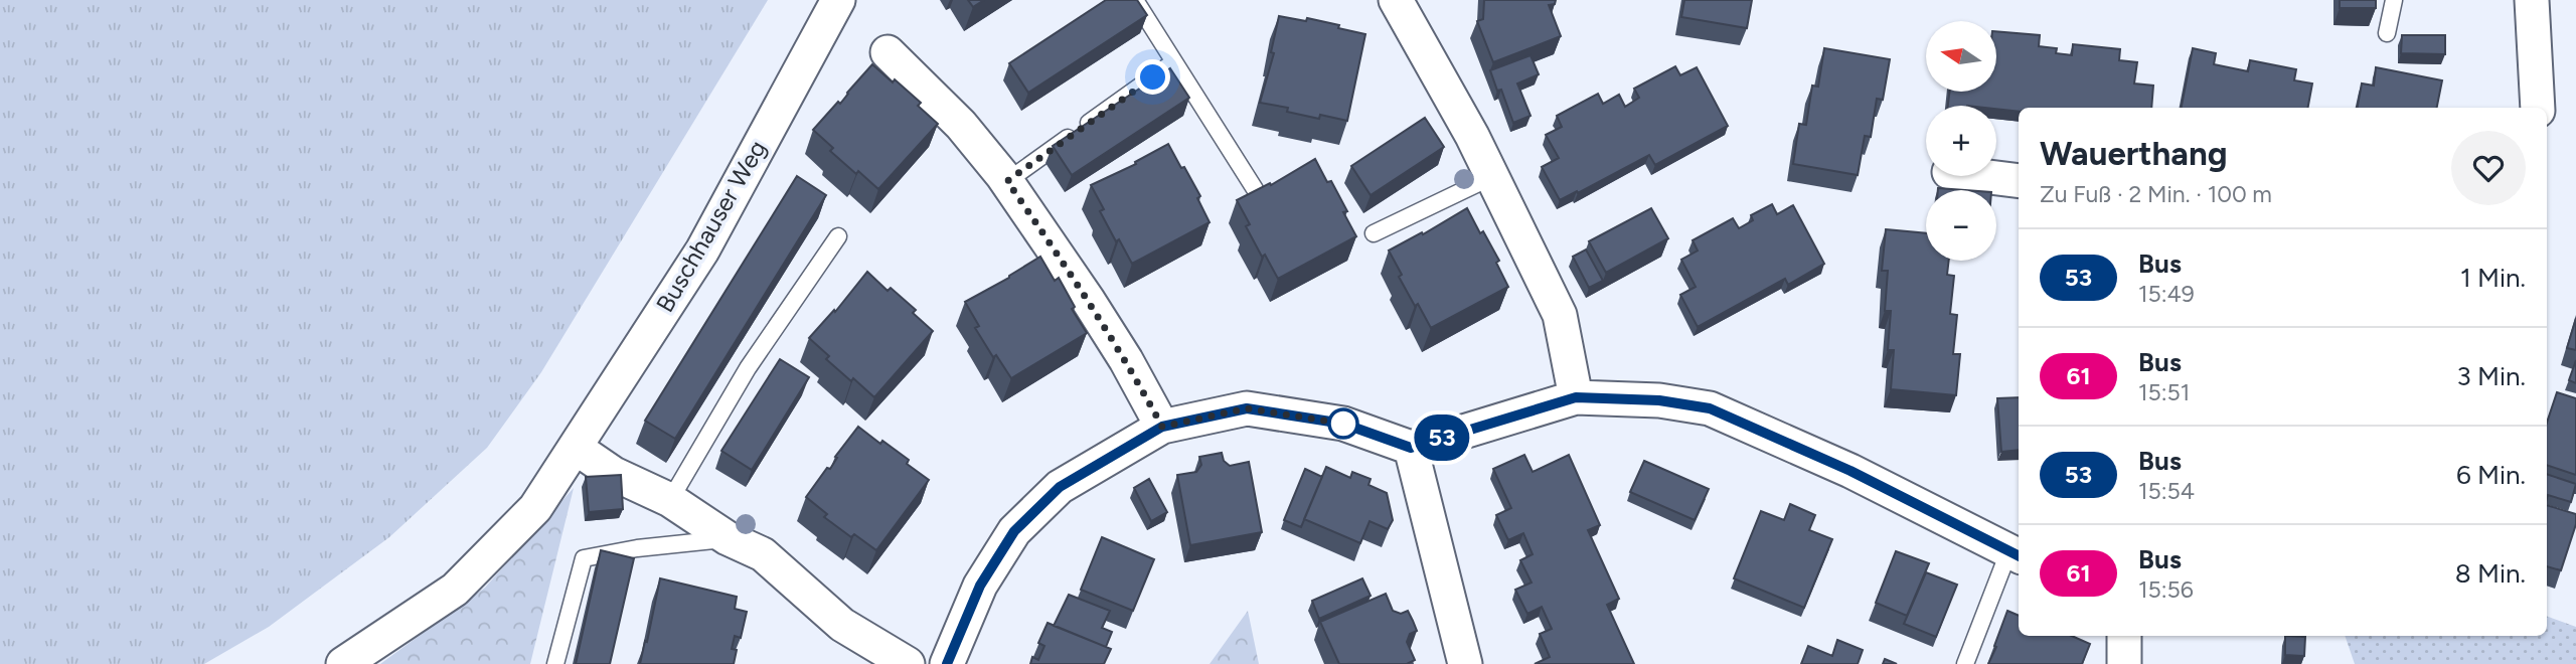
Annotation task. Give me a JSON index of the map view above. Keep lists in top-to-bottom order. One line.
{"streets":{"street":["Buschhauser Weg"]},"lines":["bus line 53"],"north":"left","page":{"on_map":"53","map_buttons":["+","−"],"heading":["Wauerthang","Zu Fuß · 2 Min. · 100 m"],"list":[{"mark":"53","name":"Bus","note":"15:49","value":"1 Min."},{"mark":"61","name":"Bus","note":"15:51","value":"3 Min."},{"mark":"53","name":"Bus","note":"15:54","value":"6 Min."},{"mark":"61","name":"Bus","note":"15:56","value":"8 Min."}]}}
